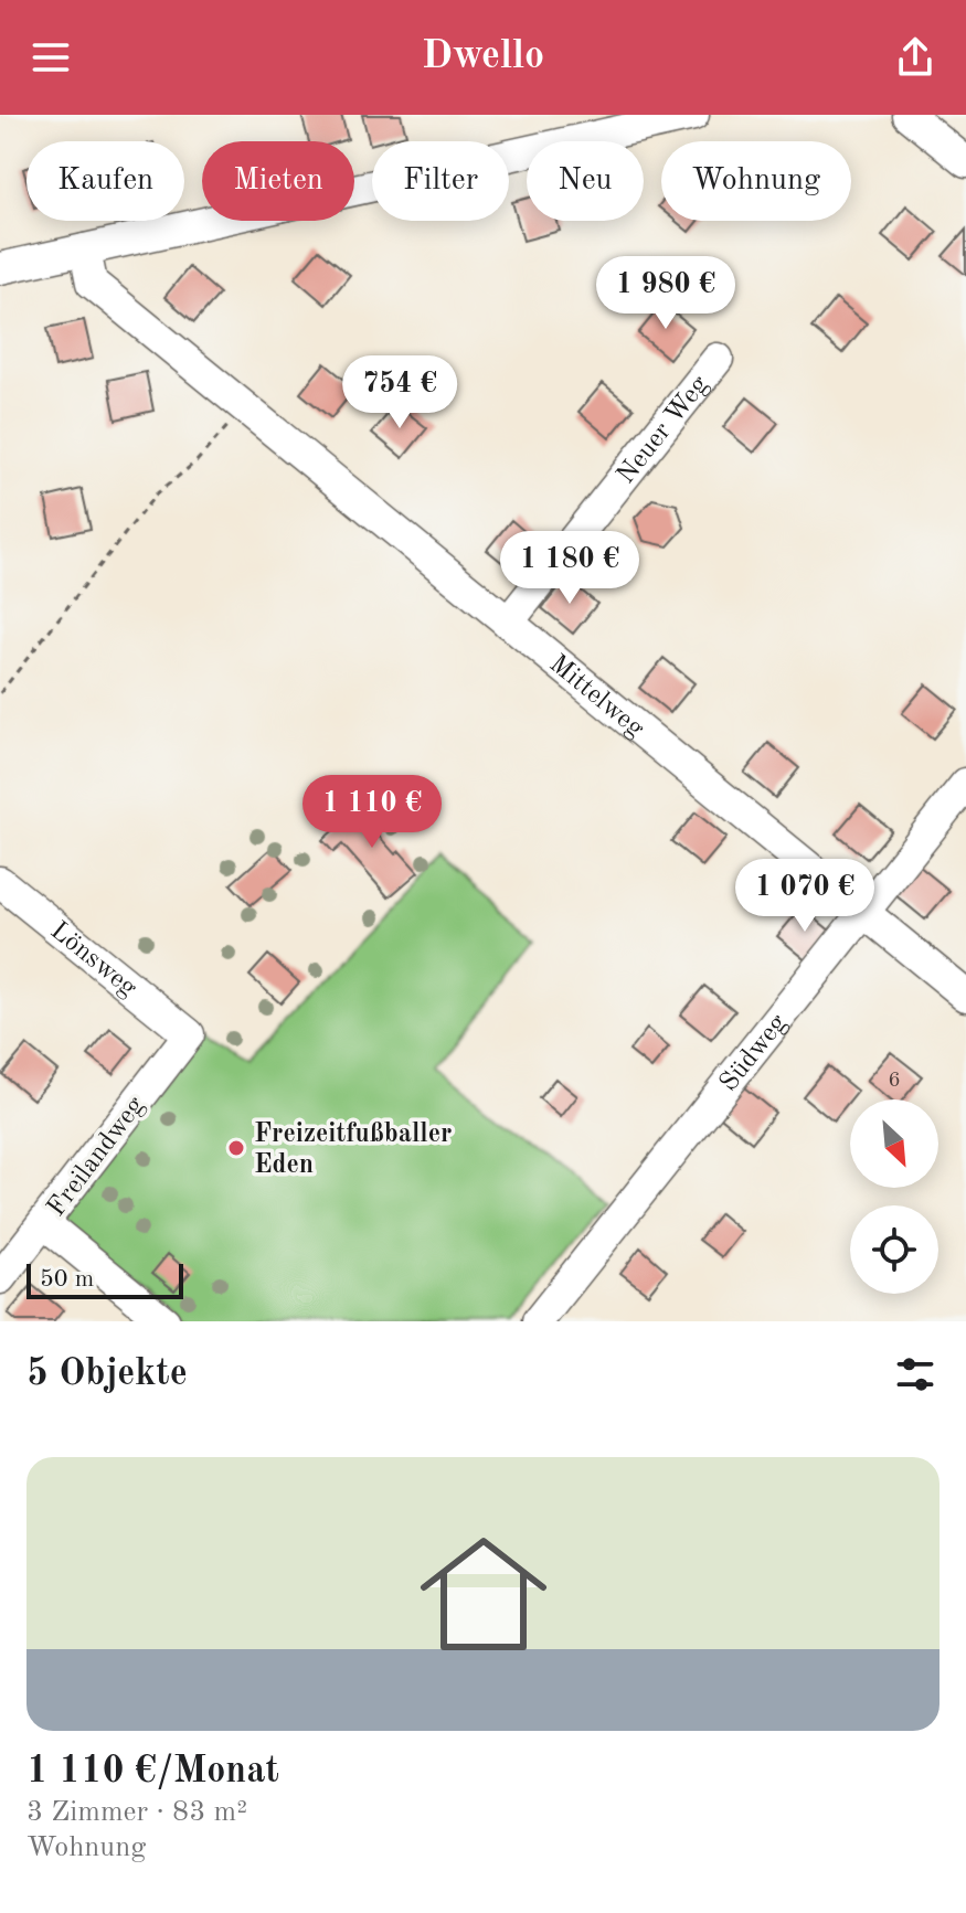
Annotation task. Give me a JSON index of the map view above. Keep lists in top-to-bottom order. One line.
{"streets":{"street":["Neuer Weg","Mittelweg","Lönsweg","Südweg","Freilandweg"]},"crossings":[["Neuer Weg","Mittelweg"],["Mittelweg","Südweg"],["Lönsweg","Freilandweg"]],"places":["Freizeitfußballer Eden"],"house_numbers":["6"],"scale_bar":"50 m","north":"bottom right","page":{"header":"Dwello","chip":["Kaufen","Mieten","Filter","Neu","Wohnung"],"price":["1 980 €","754 €","1 180 €","1 110 €","1 070 €"],"scale":"50 m","heading":"5 Objekte","list":[{"name":"1 110 €/Monat","note":"3 Zimmer · 83 m² · Wohnung"}]}}
